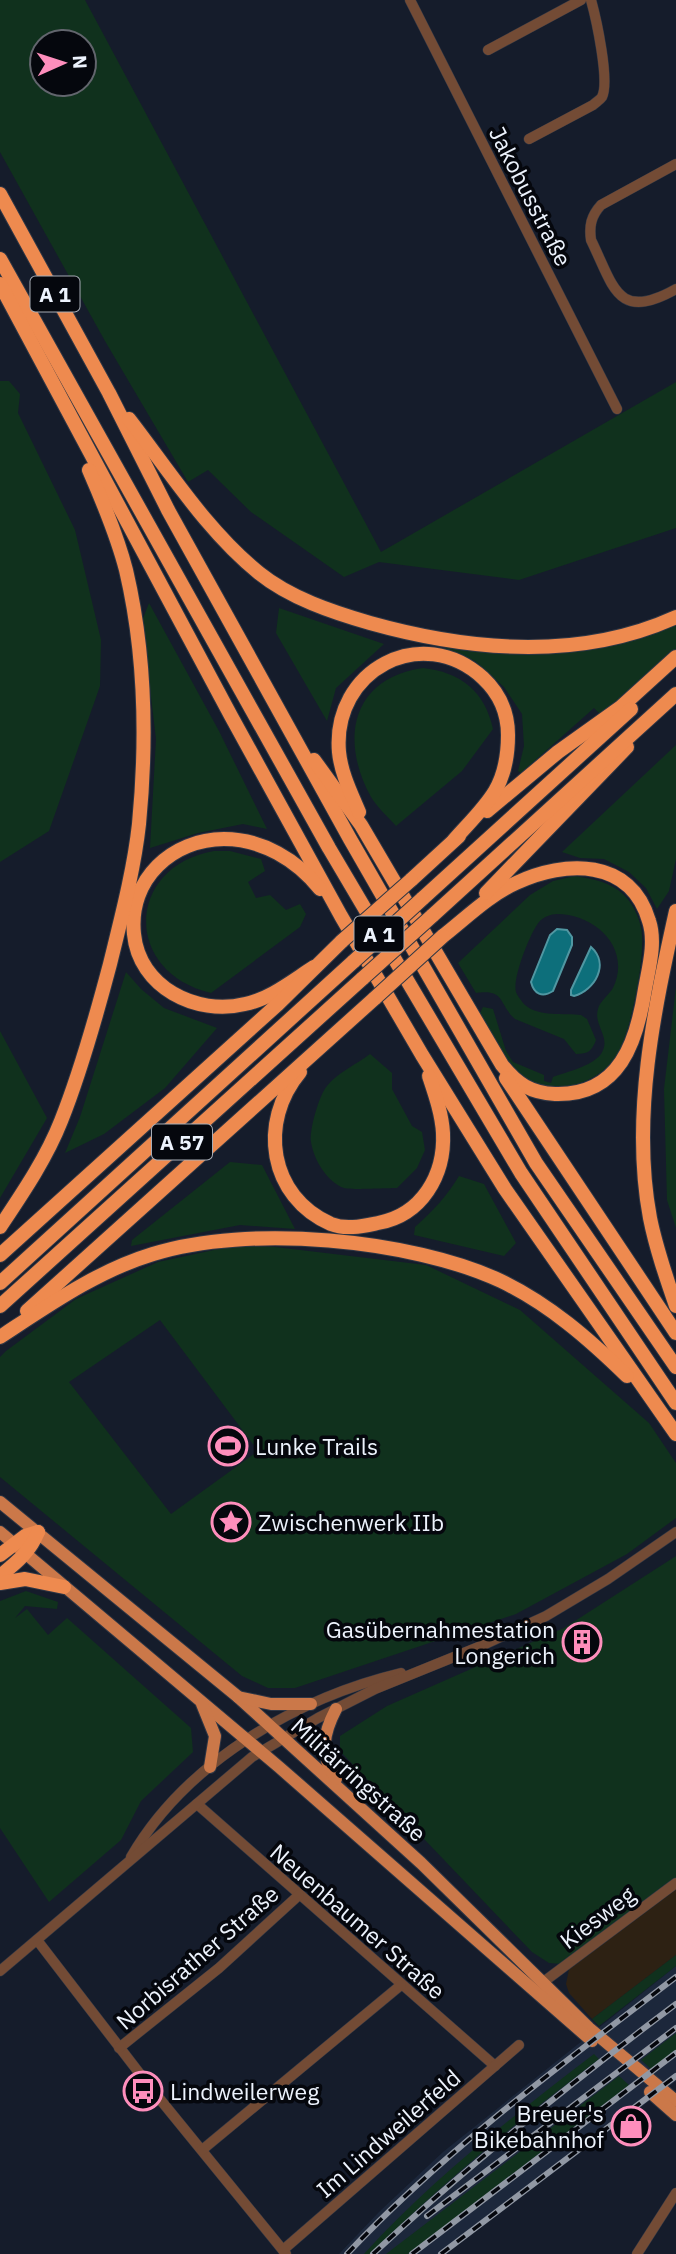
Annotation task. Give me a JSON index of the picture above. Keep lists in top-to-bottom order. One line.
{"streets":{"highway":["A 1","A 57"],"main road":["Militärringstraße"],"street":["Jakobusstraße","Kiesweg","Neuenbaumer Straße","Norbisrather Straße","Im Lindweilerfeld"]},"crossings":[["Militärringstraße","Kiesweg"],["Neuenbaumer Straße","Norbisrather Straße"],["Neuenbaumer Straße","Im Lindweilerfeld"]],"places":{"sports":["Lunke Trails"],"place":["Zwischenwerk IIb"],"building":["Gasübernahmestation Longerich"],"bus stop":["Lindweilerweg"],"shop":["Breuer's Bikebahnhof"]},"north":"right"}
